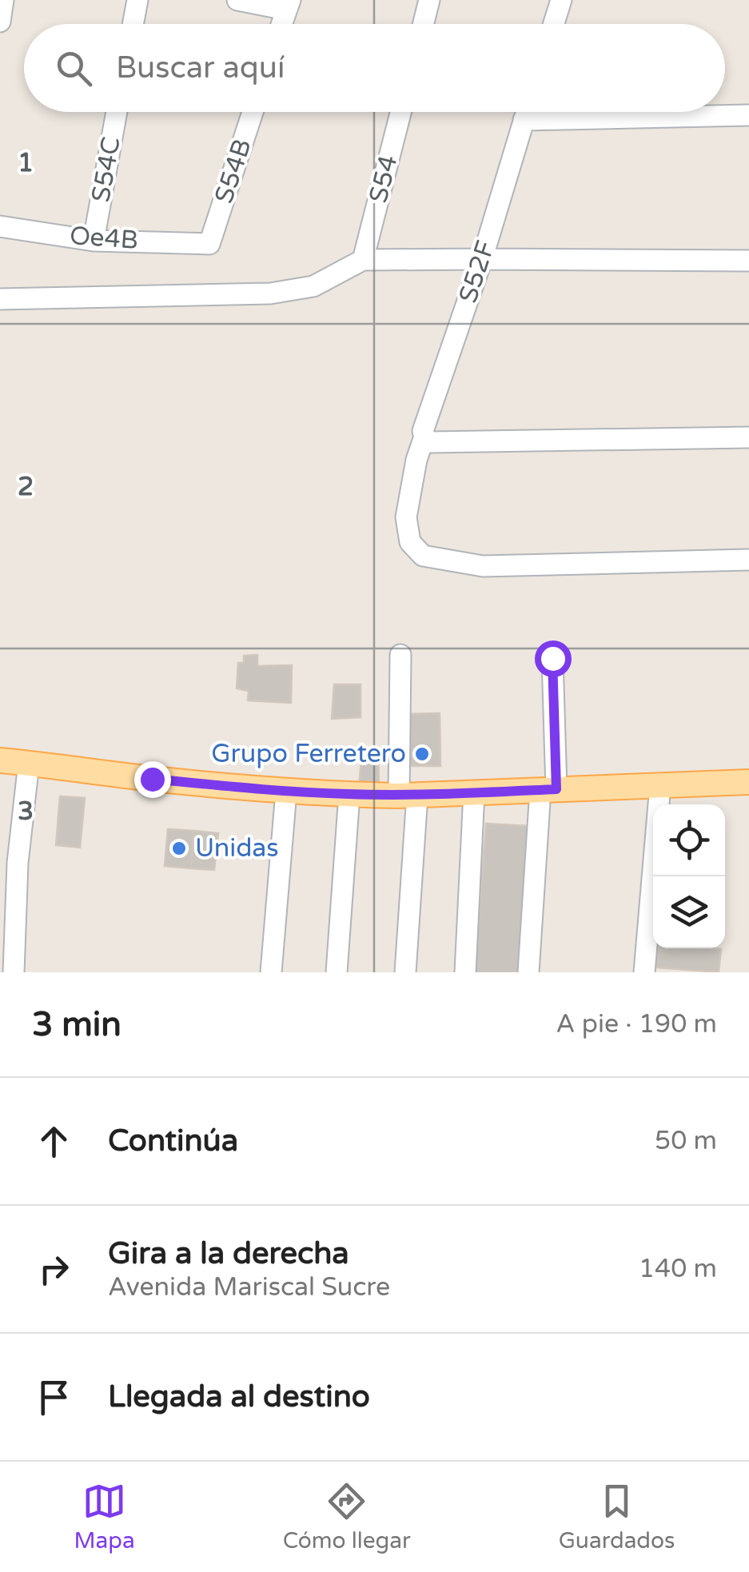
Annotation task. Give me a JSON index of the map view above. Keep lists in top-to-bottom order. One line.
{"streets":{"street":["S54C","S54B","S54","Oe4B","S52F"]},"crossings":[["S54C","Oe4B"],["S54B","Oe4B"]],"places":["Grupo Ferretero","Unidas"],"page":{"search":"Buscar aquí","heading":["3 min","A pie · 190 m"],"list":[["Continúa","50 m"],["Gira a la derecha","Avenida Mariscal Sucre","140 m"],"Llegada al destino"],"nav":["Mapa","Cómo llegar","Guardados"]},"grid":{"rows":["1","2","3"]}}
